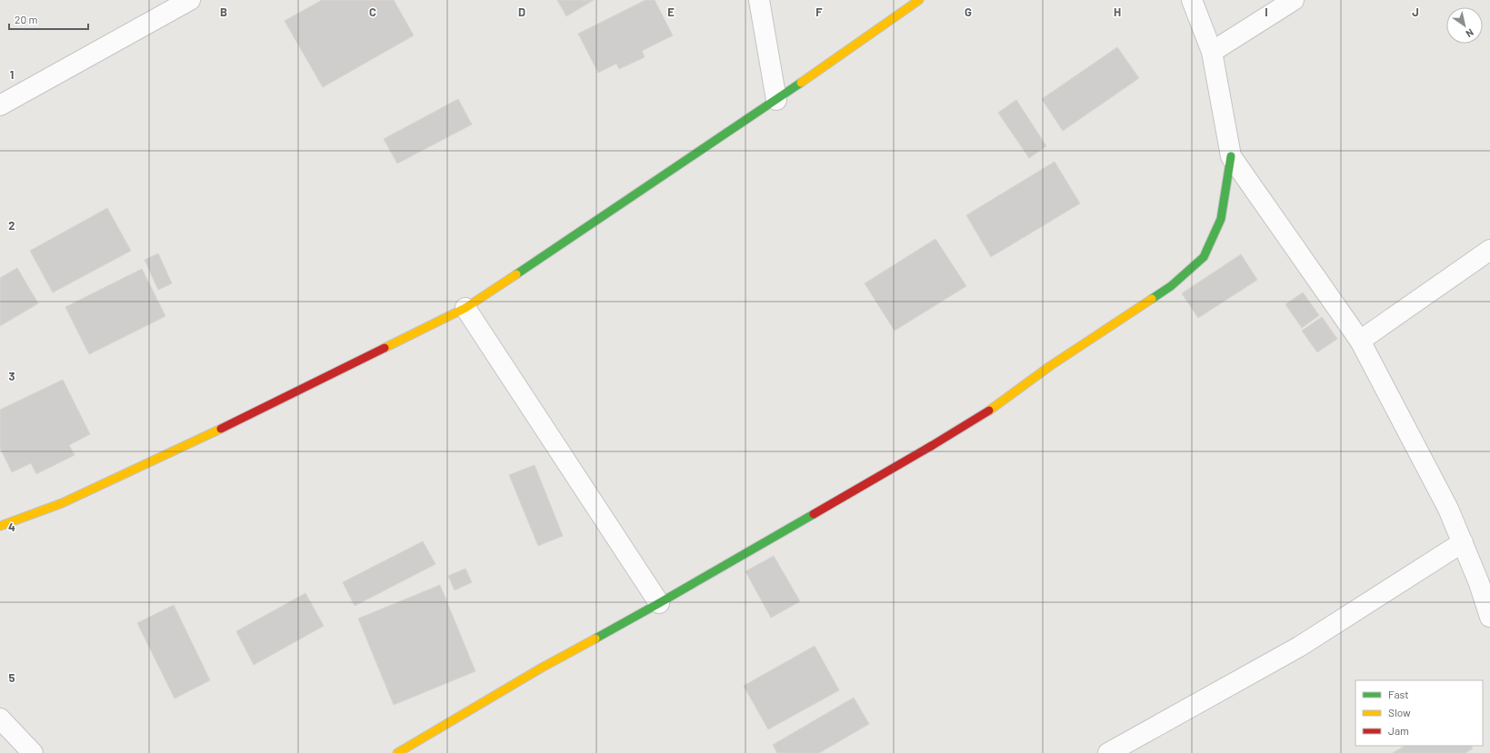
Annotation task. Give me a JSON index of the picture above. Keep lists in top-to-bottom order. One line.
{"legend":["Fast","Slow","Jam"],"scale_bar":"20 m","north":"bottom right","grid":{"columns":["B","C","D","E","F","G","H","I","J"],"rows":["1","2","3","4","5"]}}
